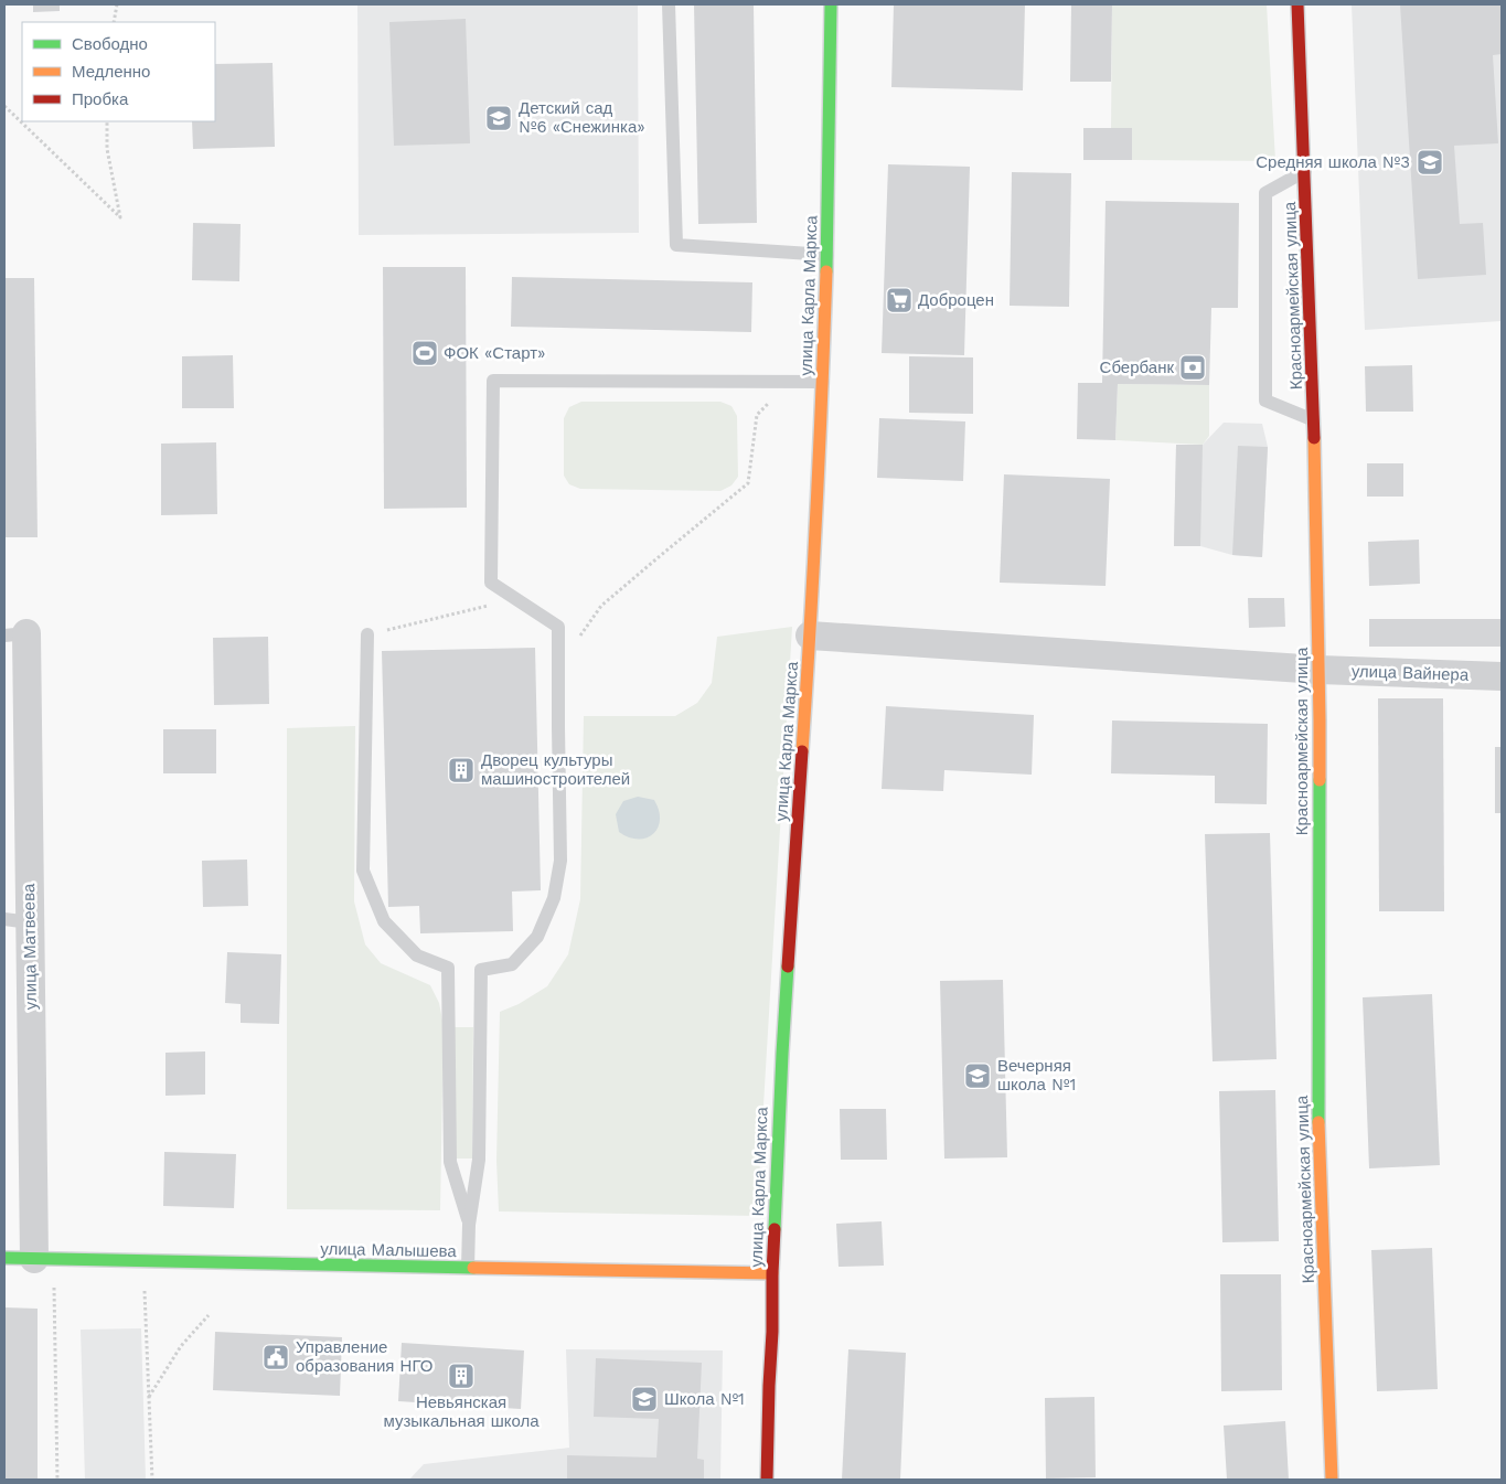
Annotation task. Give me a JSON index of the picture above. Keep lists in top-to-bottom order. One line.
{"streets":{"main road":["улица Карла Маркса","Красноармейская улица","улица Малышева"],"street":["улица Вайнера","улица Матвеева"]},"crossings":[["улица Карла Маркса","улица Вайнера"],["улица Карла Маркса","улица Малышева"],["Красноармейская улица","улица Вайнера"],["улица Матвеева","улица Малышева"]],"places":{"school or university":["Детский сад №6 «Снежинка»","Средняя школа №3","Вечерняя школа №1","Школа №1"],"supermarket":["Доброцен"],"sports":["ФОК «Старт»"],"bank":["Сбербанк"],"building":["Дворец культуры машиностроителей","Невьянская музыкальная школа"],"public building":["Управление образования НГО"]},"legend":["Свободно","Медленно","Пробка"]}
